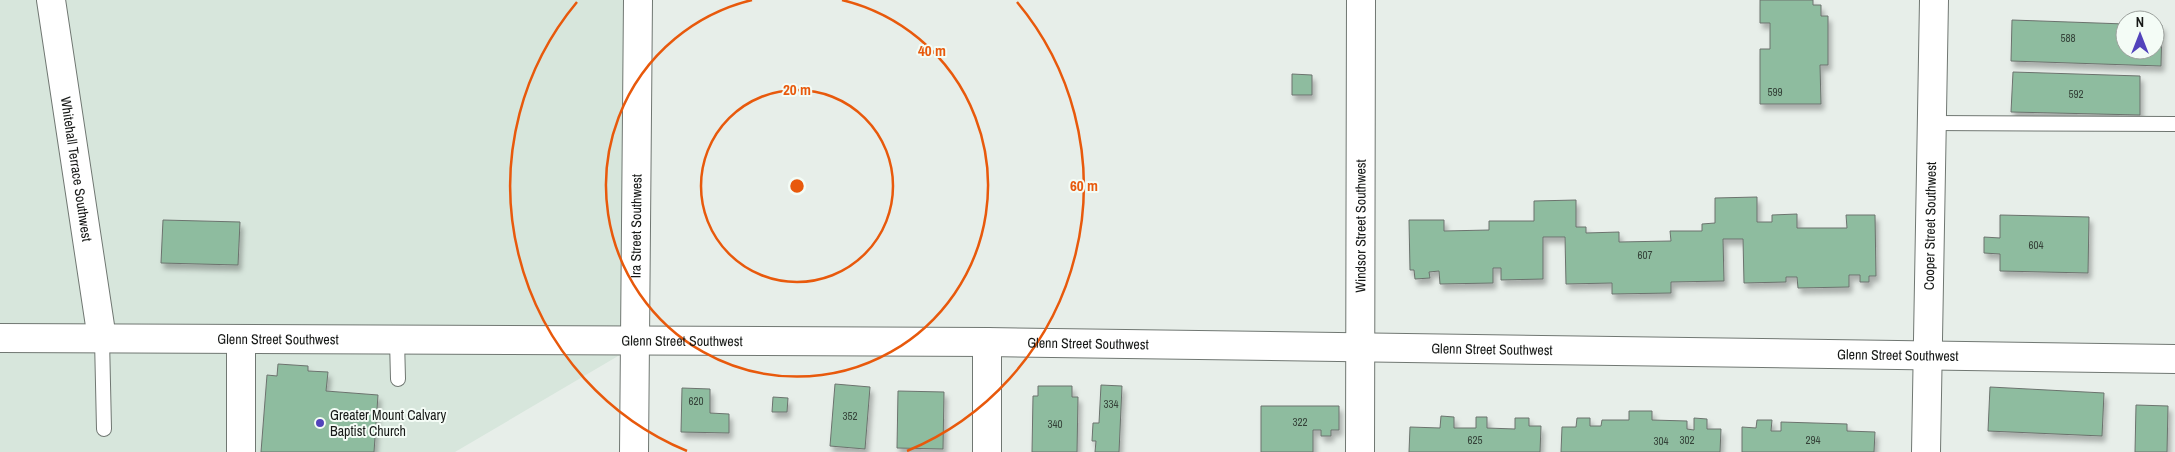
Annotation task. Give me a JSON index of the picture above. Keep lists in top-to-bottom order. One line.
{"streets":{"street":["Whitehall Terrace Southwest","Ira Street Southwest","Windsor Street Southwest","Cooper Street Southwest","Glenn Street Southwest"]},"crossings":[["Whitehall Terrace Southwest","Glenn Street Southwest"],["Ira Street Southwest","Glenn Street Southwest"],["Windsor Street Southwest","Glenn Street Southwest"],["Cooper Street Southwest","Glenn Street Southwest"]],"places":["Greater Mount Calvary Baptist Church"],"house_numbers":["588","599","592","604","607","620","334","352","322","340","625","302","294","304"],"north":"top","rings":["40 m","20 m","60 m"]}
